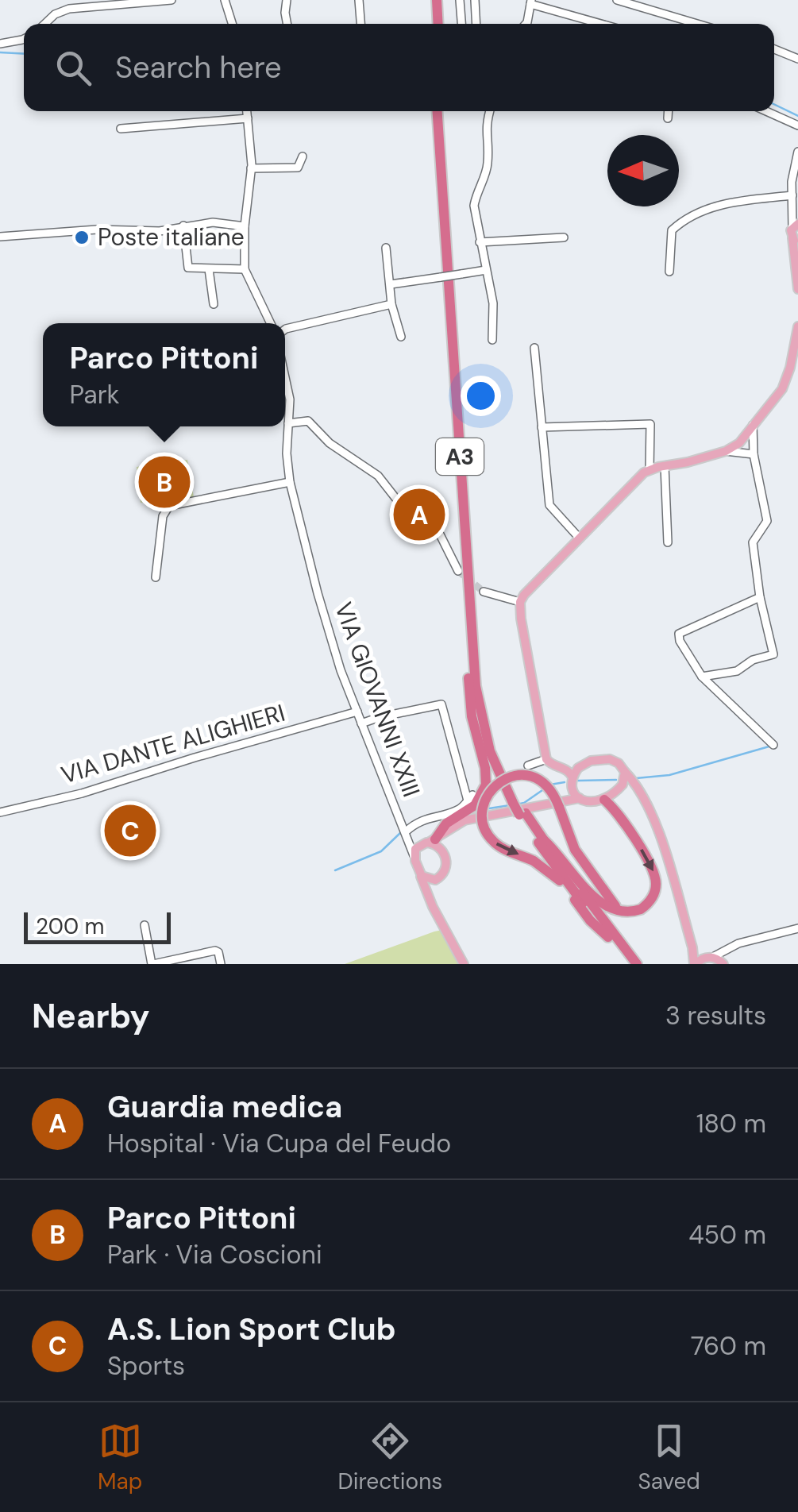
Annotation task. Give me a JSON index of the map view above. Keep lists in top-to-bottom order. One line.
{"streets":{"highway":["A3"],"street":["VIA GIOVANNI XXIII","VIA DANTE ALIGHIERI"]},"crossings":[["VIA GIOVANNI XXIII","VIA DANTE ALIGHIERI"]],"places":["Poste italiane"],"scale_bar":"200 m","north":"left","page":{"search":"Search here","popup":["Parco Pittoni","Park"],"pins":["B","A","C"],"scale":"200 m","heading":["Nearby","3 results"],"list":[{"mark":"A","name":"Guardia medica","note":"Hospital · Via Cupa del Feudo","value":"180 m"},{"mark":"B","name":"Parco Pittoni","note":"Park · Via Coscioni","value":"450 m"},{"mark":"C","name":"A.S. Lion Sport Club","note":"Sports","value":"760 m"}],"nav":["Map","Directions","Saved"]}}
